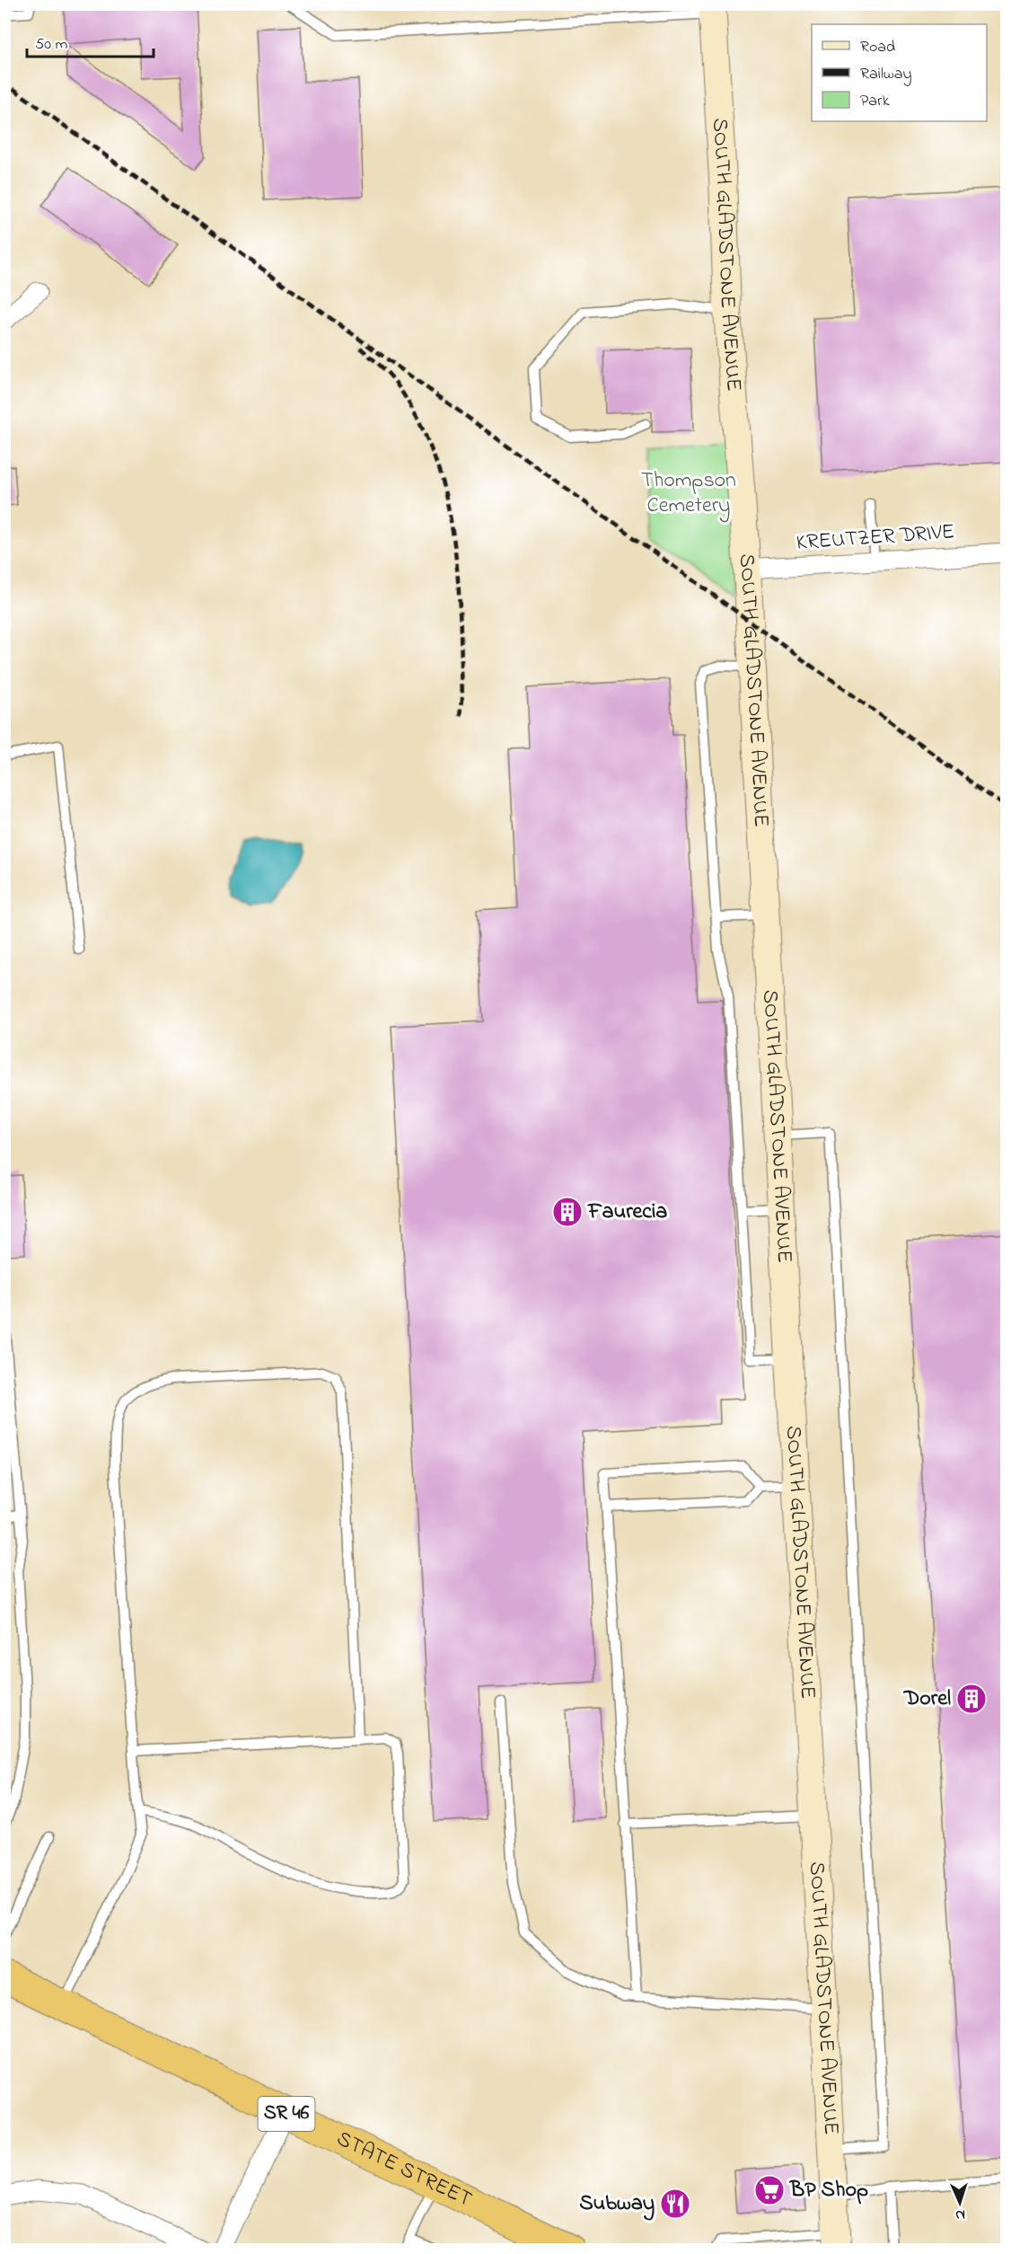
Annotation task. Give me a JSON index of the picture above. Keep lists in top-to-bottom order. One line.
{"streets":{"highway":["SR 46","STATE STREET"],"street":["SOUTH GLADSTONE AVENUE","KREUTZER DRIVE"]},"crossings":[["SOUTH GLADSTONE AVENUE","KREUTZER DRIVE"]],"parks":["Thompson Cemetery"],"places":{"building":["Faurecia","Dorel"],"supermarket":["BP Shop"],"restaurant":["Subway"]},"legend":["Road","Railway","Park"],"scale_bar":"50 m","north":"bottom"}
